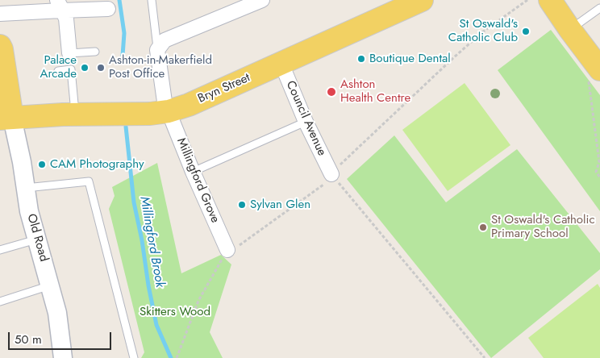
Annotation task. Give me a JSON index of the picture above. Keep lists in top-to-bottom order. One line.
{"streets":{"main road":["Bryn Street"],"street":["Council Avenue","Millingford Grove","Old Road"]},"crossings":[["Bryn Street","Council Avenue"],["Bryn Street","Millingford Grove"],["Bryn Street","Old Road"]],"water":["Millingford Brook"],"parks":["Skitters Wood"],"places":["St Oswald's Catholic Club","Boutique Dental","Palace Arcade","Ashton-in-Makerfield Post Office","Ashton Health Centre","CAM Photography","Sylvan Glen","St Oswald's Catholic Primary School"],"scale_bar":"50 m"}
